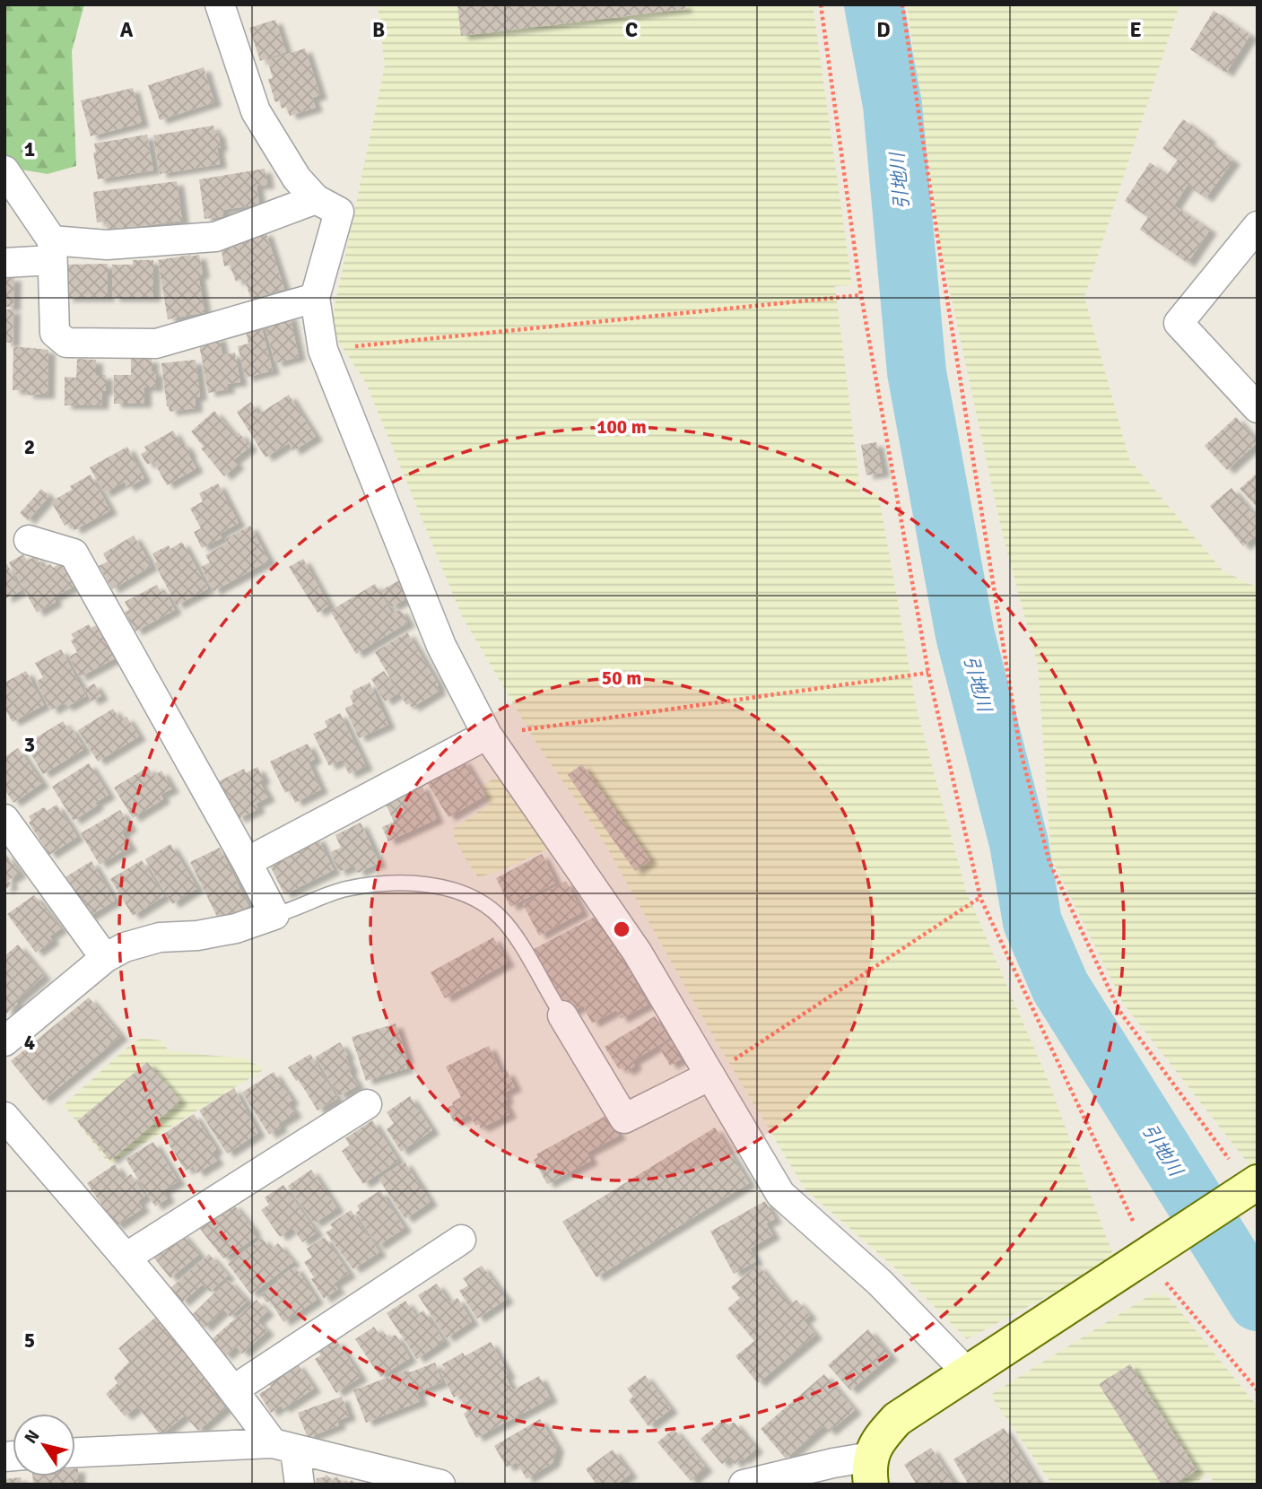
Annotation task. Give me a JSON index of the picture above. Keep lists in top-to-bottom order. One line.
{"water":["引地川"],"north":"top left","grid":{"columns":["A","B","C","D","E"],"rows":["1","2","3","4","5"]},"rings":["100 m","50 m"]}
